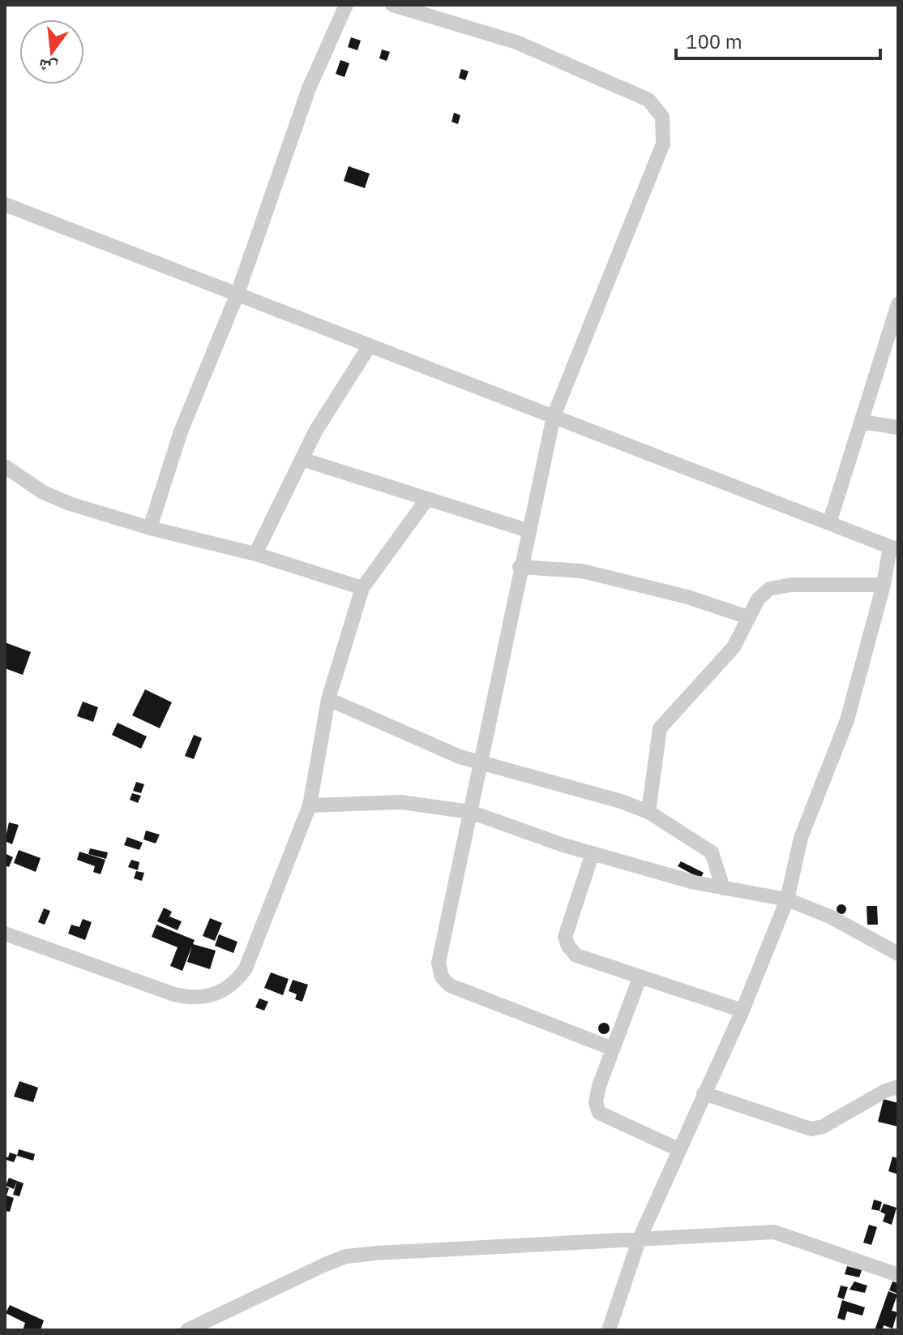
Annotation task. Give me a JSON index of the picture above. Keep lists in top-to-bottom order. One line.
{"scale_bar":"100 m","north":"bottom"}
